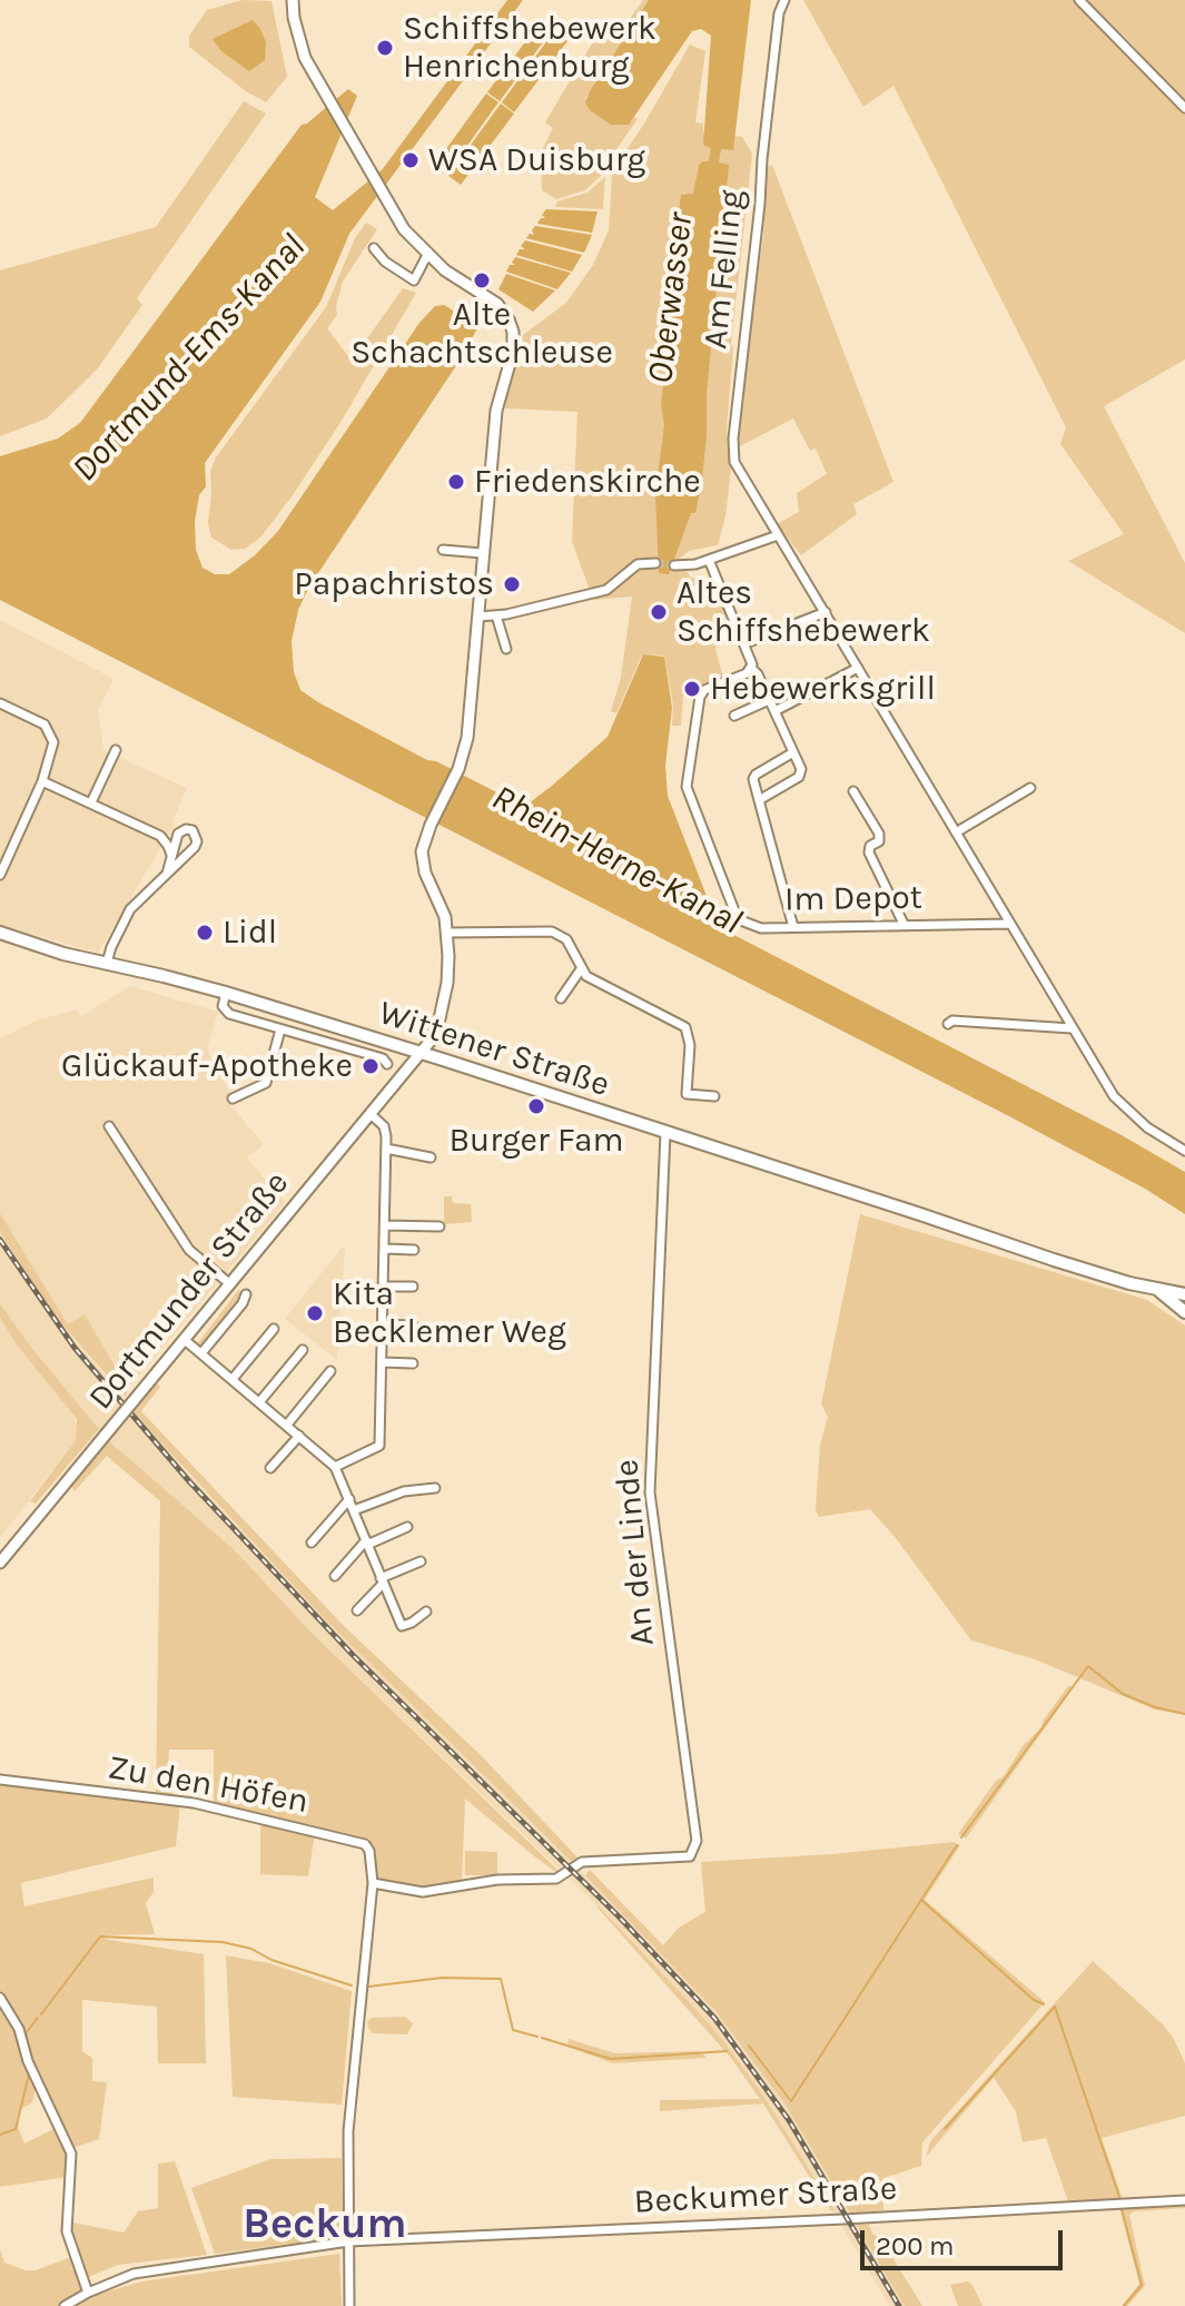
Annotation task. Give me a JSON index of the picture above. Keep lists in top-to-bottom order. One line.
{"streets":{"main road":["Wittener Straße","Dortmunder Straße"],"street":["Am Felling","Im Depot","An der Linde","Zu den Höfen","Beckumer Straße"]},"crossings":[["Am Felling","Im Depot"],["Wittener Straße","Dortmunder Straße"],["Wittener Straße","An der Linde"],["An der Linde","Zu den Höfen"],["Zu den Höfen","Beckumer Straße"]],"districts":["Beckum"],"water":["Oberwasser","Dortmund-Ems-Kanal","Rhein-Herne-Kanal"],"places":["Schiffshebewerk Henrichenburg","WSA Duisburg","Alte Schachtschleuse","Friedenskirche","Papachristos","Altes Schiffshebewerk","Hebewerksgrill","Lidl","Glückauf-Apotheke","Burger Fam","Kita Becklemer Weg"],"scale_bar":"200 m"}
